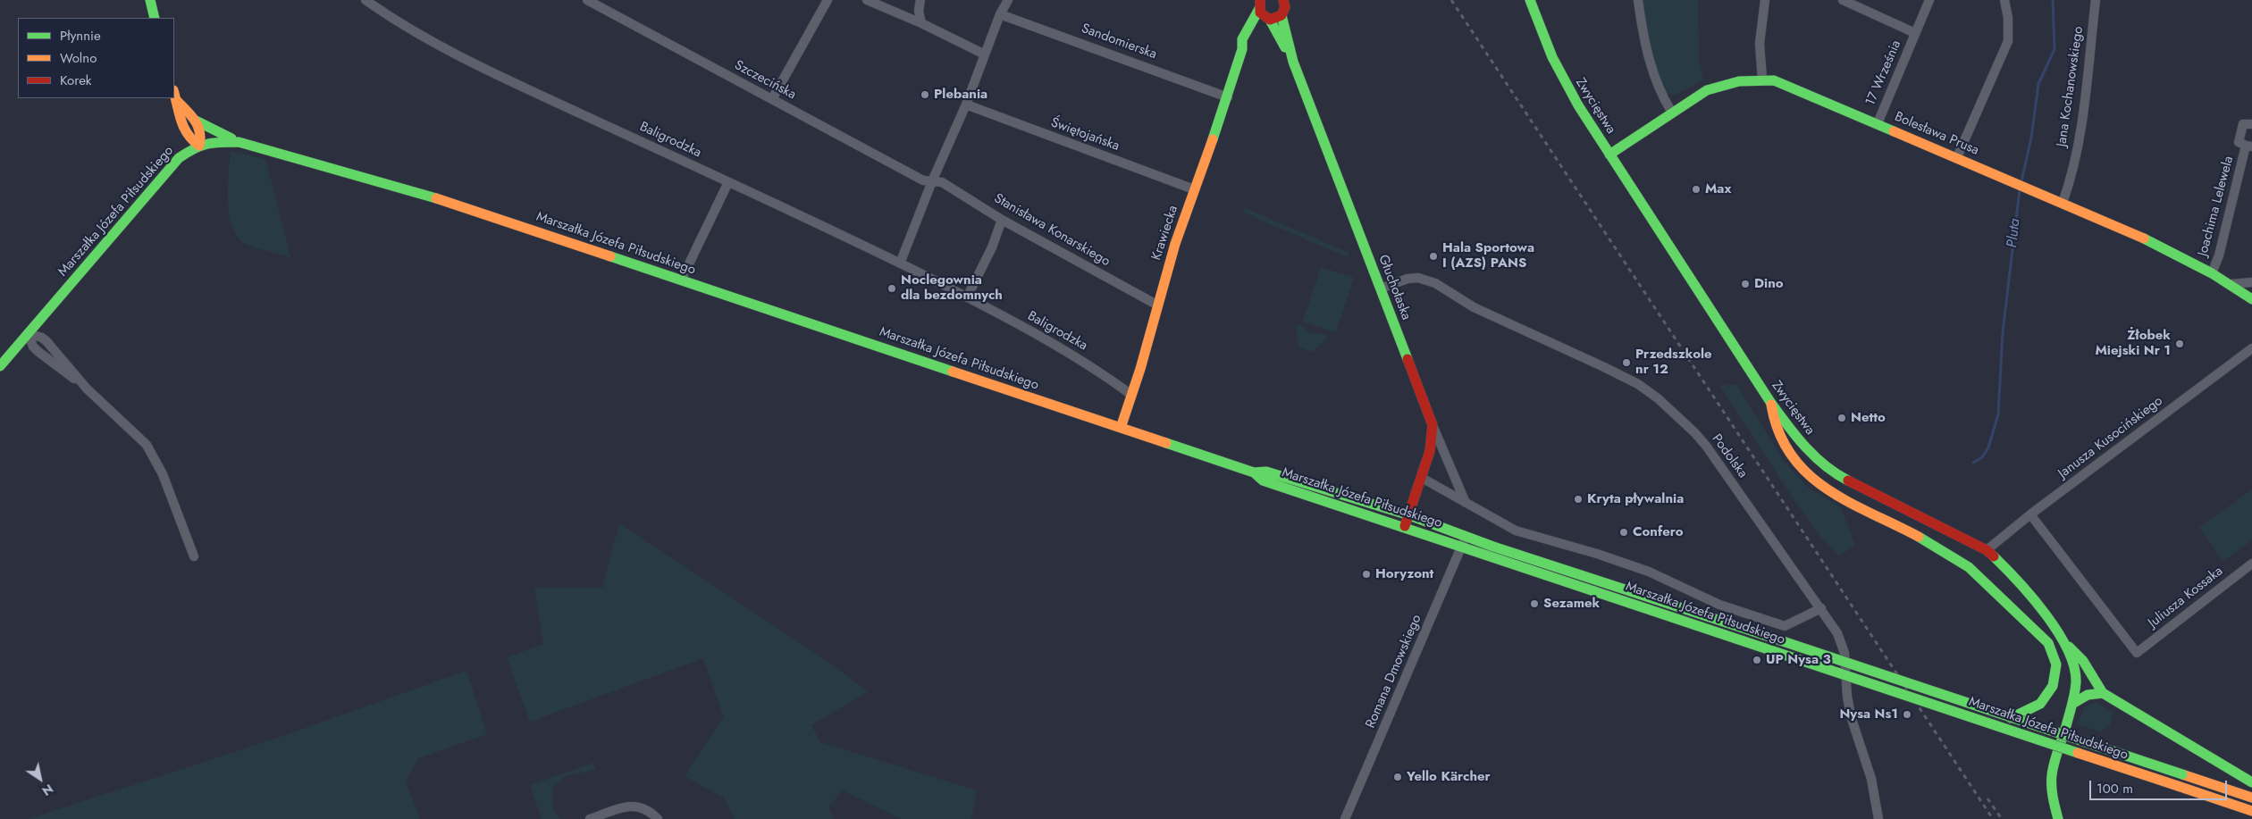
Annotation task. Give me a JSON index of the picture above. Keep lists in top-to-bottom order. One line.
{"streets":{"main road":["Zwycięstwa","Bolesława Prusa","Marszałka Józefa Piłsudskiego","Krawiecka","Głuchołaska"],"street":["Sandomierska","17 Września","Szczecińska","Jana Kochanowskiego","Świętojańska","Baligrodzka","Joachima Lelewela","Stanisława Konarskiego","Janusza Kusocińskiego","Podolska","Juliusza Kossaka","Romana Dmowskiego"]},"crossings":[["Sandomierska","Krawiecka"],["17 Września","Bolesława Prusa"],["Szczecińska","Stanisława Konarskiego"],["Jana Kochanowskiego","Bolesława Prusa"],["Zwycięstwa","Bolesława Prusa"],["Zwycięstwa","Marszałka Józefa Piłsudskiego"],["Zwycięstwa","Janusza Kusocińskiego"],["Bolesława Prusa","Joachima Lelewela"],["Świętojańska","Krawiecka"],["Baligrodzka","Krawiecka"],["Marszałka Józefa Piłsudskiego","Krawiecka"],["Marszałka Józefa Piłsudskiego","Głuchołaska"],["Marszałka Józefa Piłsudskiego","Podolska"],["Marszałka Józefa Piłsudskiego","Romana Dmowskiego"],["Stanisława Konarskiego","Krawiecka"],["Krawiecka","Głuchołaska"],["Głuchołaska","Podolska"],["Janusza Kusocińskiego","Juliusza Kossaka"]],"water":["Pluta"],"places":["Plebania","Max","Hala Sportowa I (AZS) PANS","Dino","Noclegownia dla bezdomnych","Żłobek Miejski Nr 1","Przedszkole nr 12","Netto","Kryta pływalnia","Confero","Horyzont","Sezamek","UP Nysa 3","Nysa Ns1","Yello Kärcher"],"legend":["Płynnie","Wolno","Korek"],"scale_bar":"100 m","north":"bottom right"}
